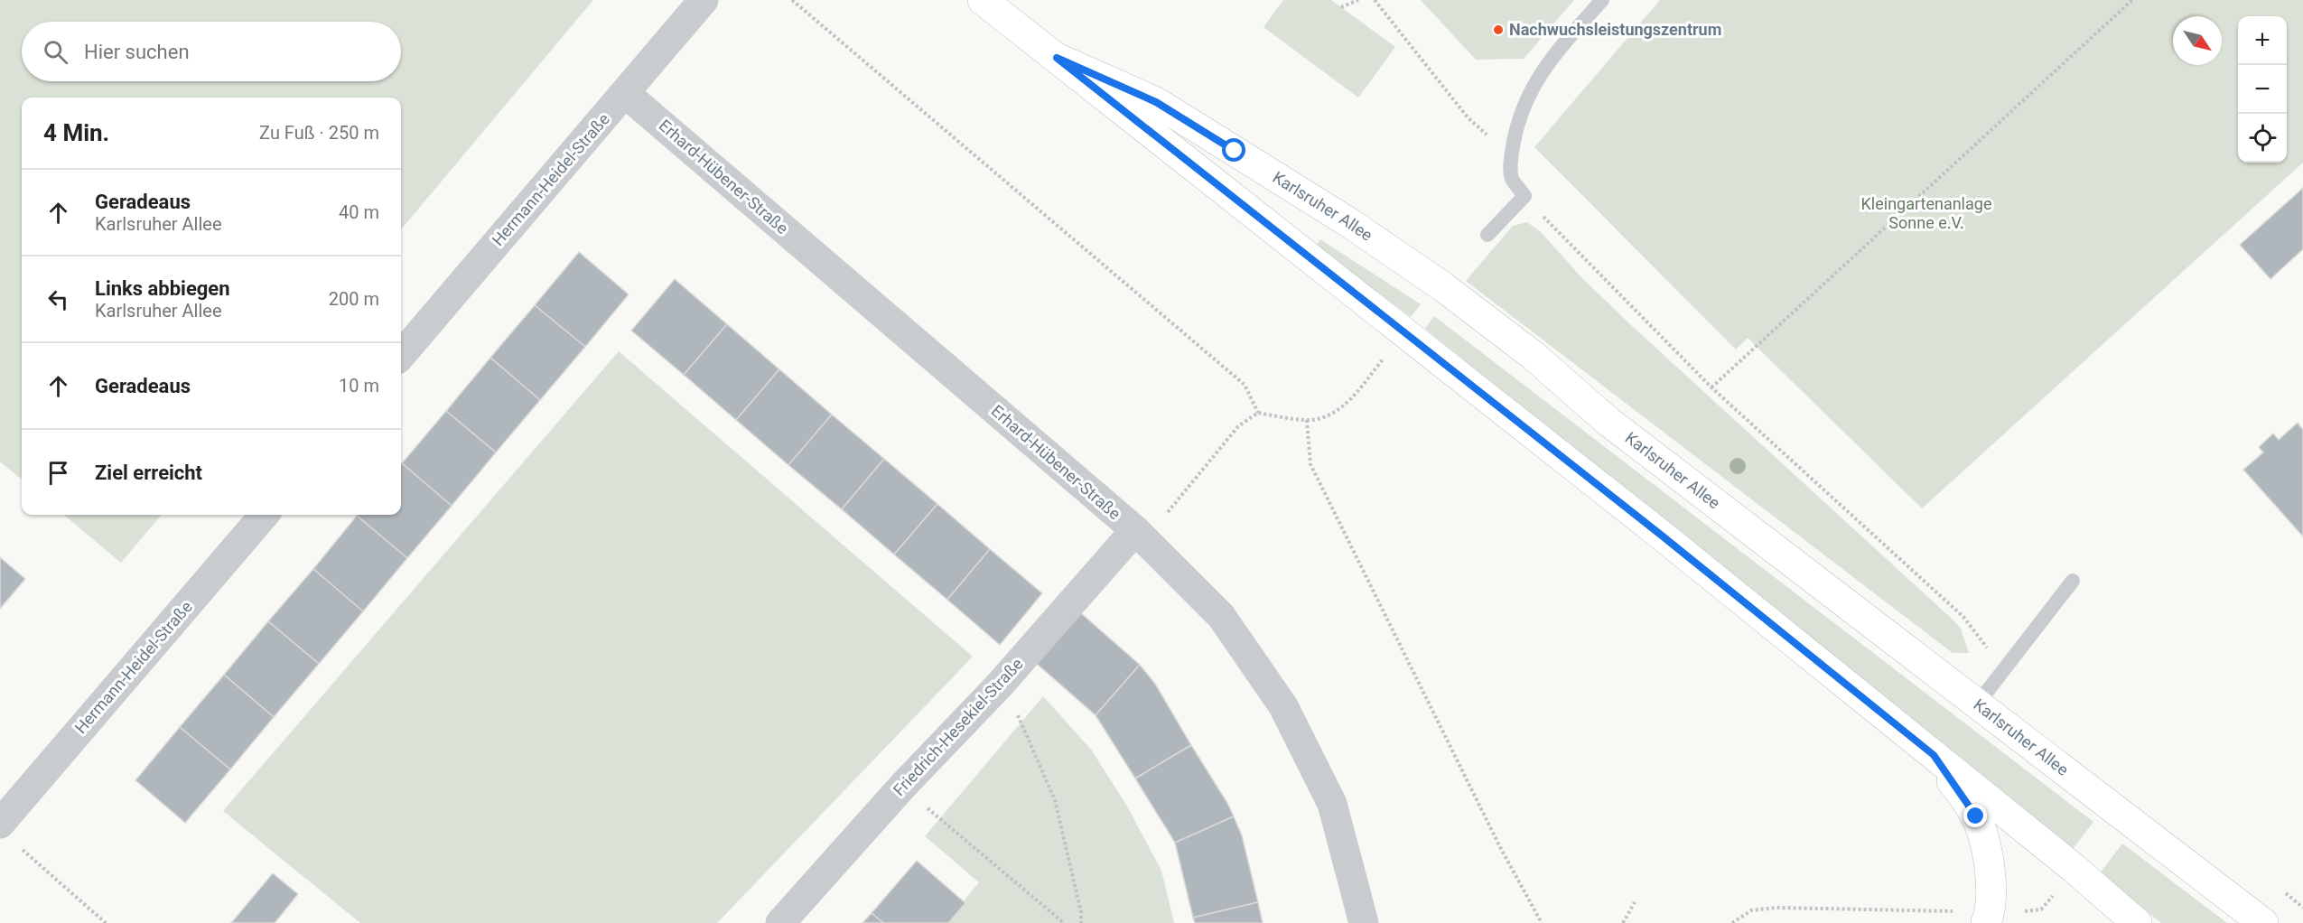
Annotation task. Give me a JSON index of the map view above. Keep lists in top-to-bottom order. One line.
{"streets":{"street":["Erhard-Hübener-Straße","Hermann-Heidel-Straße","Karlsruher Allee","Friedrich-Hesekiel-Straße"]},"crossings":[["Erhard-Hübener-Straße","Hermann-Heidel-Straße"],["Erhard-Hübener-Straße","Friedrich-Hesekiel-Straße"]],"parks":["Kleingartenanlage Sonne e.V."],"places":["Nachwuchsleistungszentrum"],"north":"bottom right","page":{"map_buttons":["+","−"],"search":"Hier suchen","heading":["4 Min.","Zu Fuß · 250 m"],"list":[["Geradeaus","Karlsruher Allee","40 m"],["Links abbiegen","Karlsruher Allee","200 m"],["Geradeaus","10 m"],"Ziel erreicht"]}}
